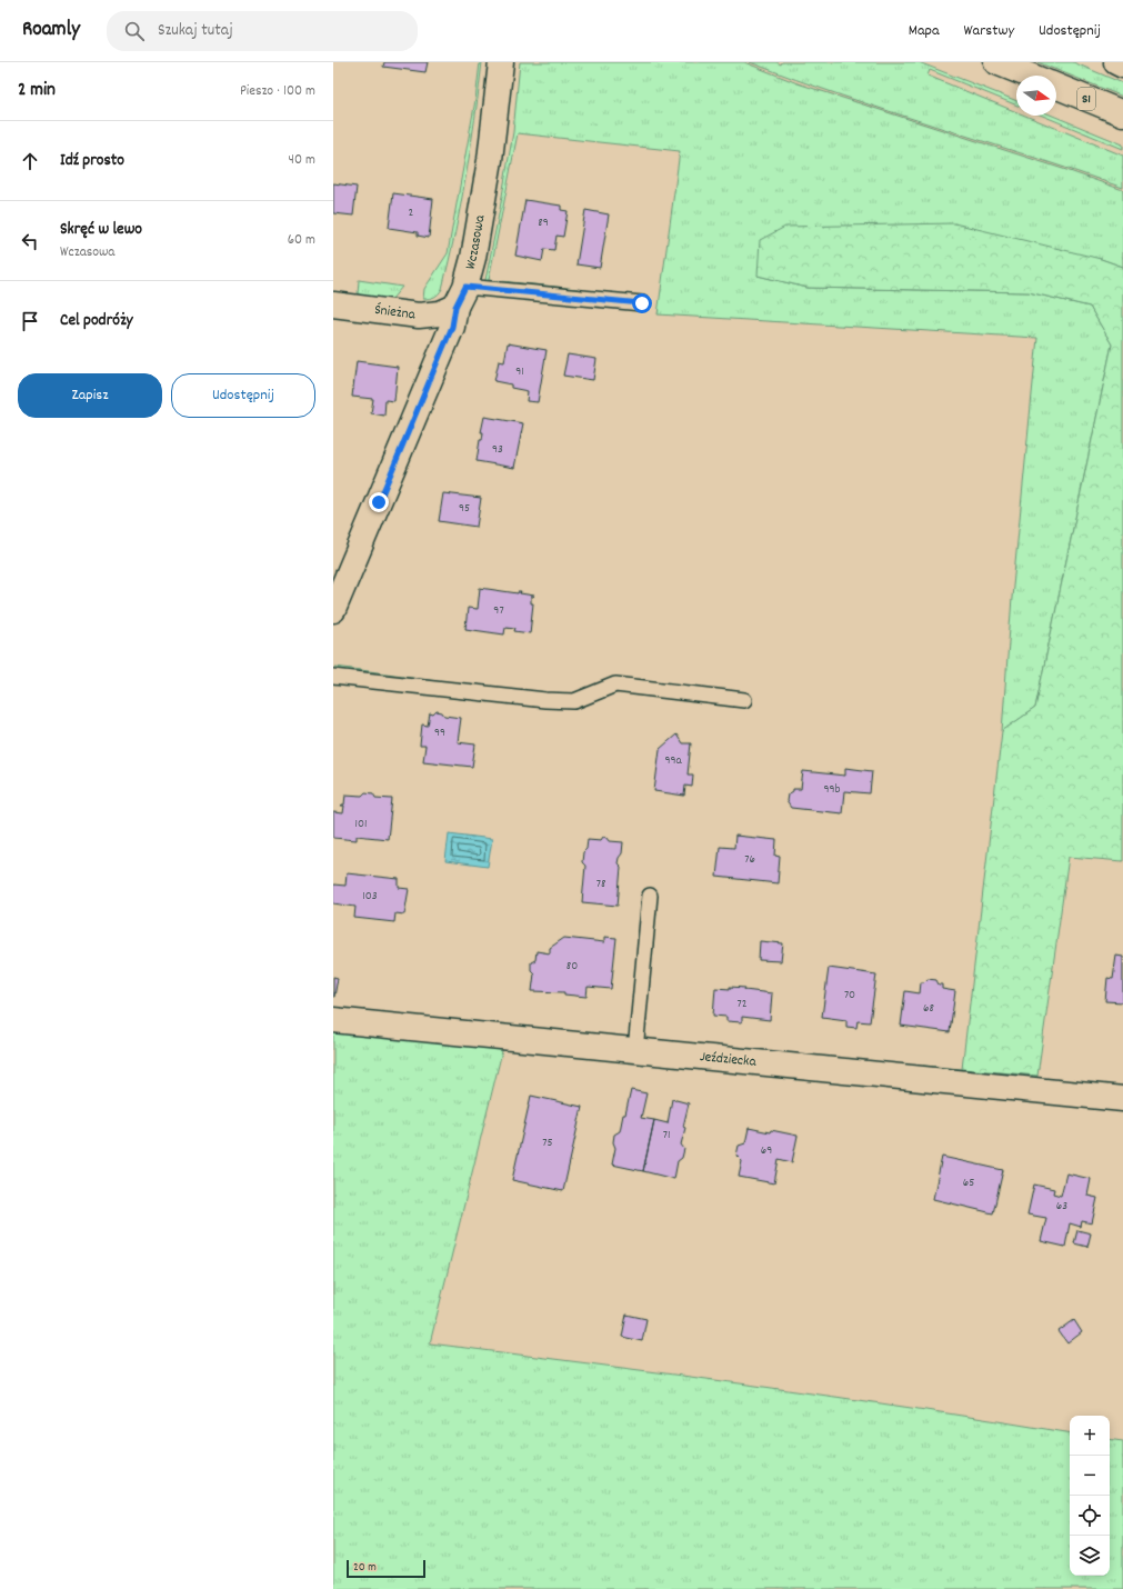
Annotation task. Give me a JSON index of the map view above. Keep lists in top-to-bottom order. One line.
{"streets":{"main road":["S1","Wczasowa","Śnieżna","Jeździecka"]},"crossings":[["Wczasowa","Śnieżna"]],"house_numbers":["2","89","91","93","95","97","99","99a","99b","101","76","78","103","80","70","72","68","71","75","69","65","63"],"scale_bar":"20 m","north":"right","page":{"header":"Roamly","search":"Szukaj tutaj","nav":["Mapa","Warstwy","Udostępnij"],"heading":["2 min","Pieszo · 100 m"],"list":[["Idź prosto","40 m"],["Skręć w lewo","Wczasowa","60 m"],"Cel podróży"],"buttons":["Zapisz","Udostępnij"],"map_buttons":["+","−"],"scale":"20 m"}}
